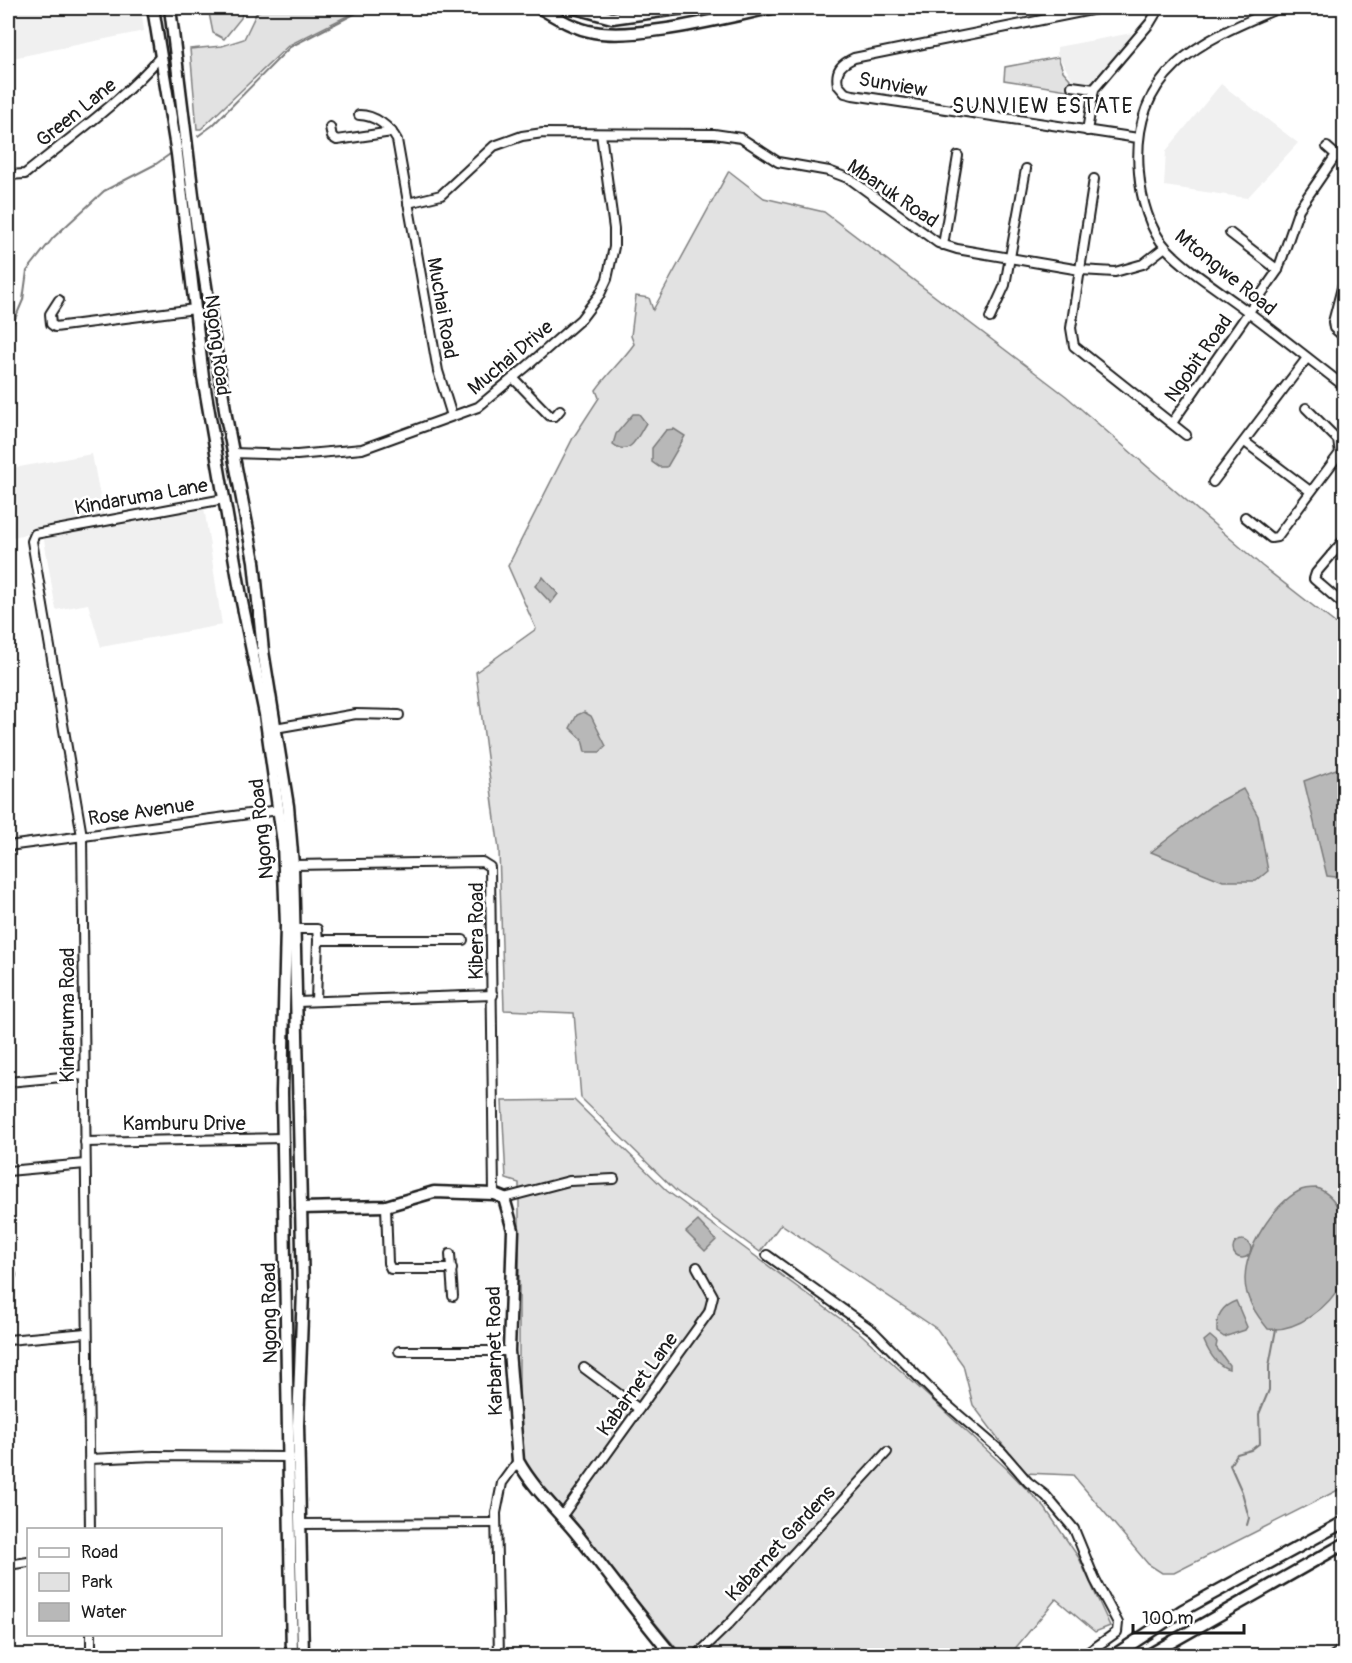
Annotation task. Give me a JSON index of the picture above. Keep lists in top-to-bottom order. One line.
{"streets":{"main road":["Ngong Road","Karbarnet Road"],"street":["Sunview","Green Lane","Mbaruk Road","Mtongwe Road","Muchai Road","Muchai Drive","Ngobit Road","Kindaruma Lane","Rose Avenue","Kibera Road","Kindaruma Road","Kamburu Drive","Kabarnet Lane","Kabarnet Gardens"]},"crossings":[["Sunview","Mtongwe Road"],["Green Lane","Ngong Road"],["Mbaruk Road","Mtongwe Road"],["Mbaruk Road","Muchai Drive"],["Mtongwe Road","Ngobit Road"],["Muchai Road","Muchai Drive"],["Ngong Road","Muchai Drive"],["Ngong Road","Kindaruma Lane"],["Ngong Road","Rose Avenue"],["Ngong Road","Kibera Road"],["Ngong Road","Kamburu Drive"],["Kindaruma Lane","Kindaruma Road"],["Rose Avenue","Kindaruma Road"],["Kibera Road","Karbarnet Road"],["Kindaruma Road","Kamburu Drive"]],"districts":["SUNVIEW ESTATE"],"legend":["Road","Park","Water"],"scale_bar":"100 m"}
